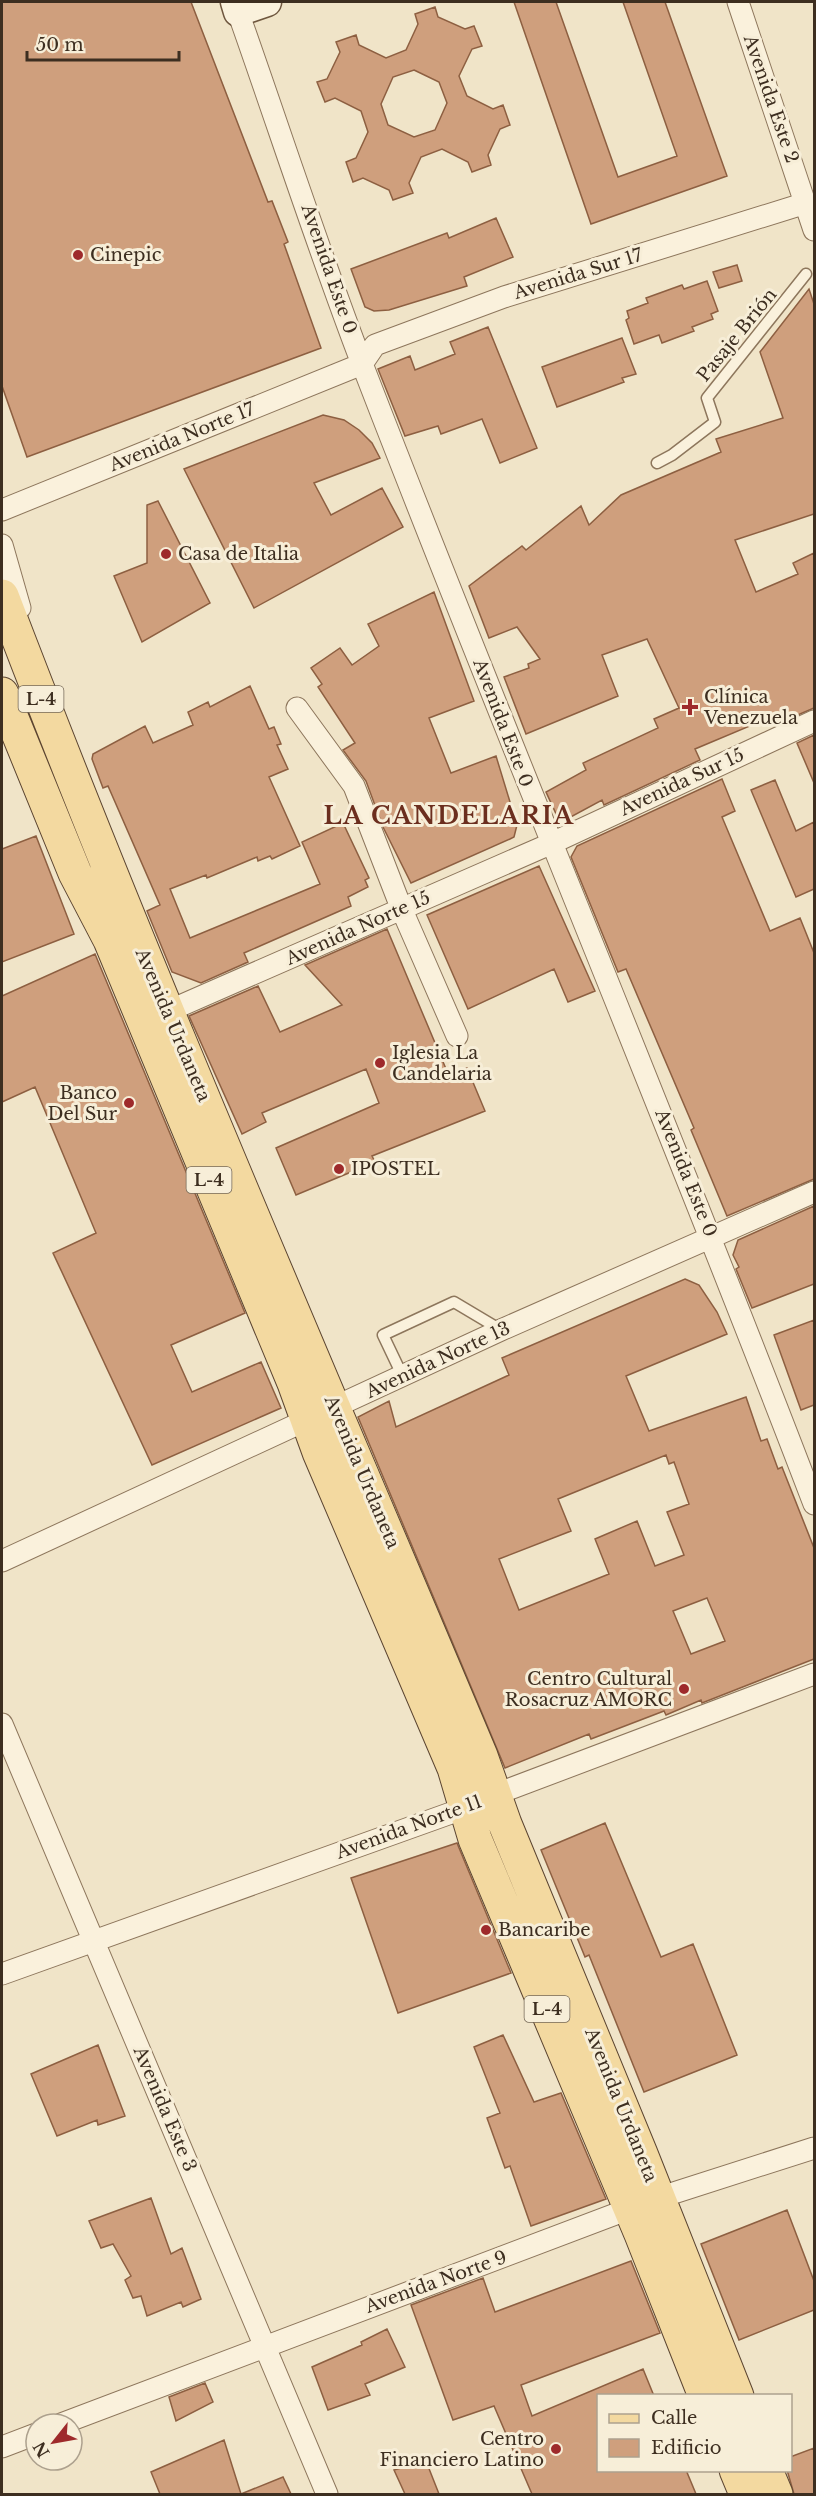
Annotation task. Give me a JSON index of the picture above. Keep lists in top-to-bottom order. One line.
{"streets":{"main road":["L-4","Avenida Urdaneta"],"street":["Avenida Este 2","Avenida Este 0","Avenida Sur 17","Avenida Norte 17","Avenida Sur 15","Avenida Norte 15","Avenida Norte 13","Avenida Norte 11","Avenida Este 3","Avenida Norte 9"],"lane":["Pasaje Brión"]},"crossings":[["Avenida Este 2","Avenida Sur 17"],["Avenida Este 0","Avenida Sur 17"],["Avenida Este 0","Avenida Norte 17"],["Avenida Este 0","Avenida Sur 15"],["Avenida Este 0","Avenida Norte 15"],["Avenida Este 0","Avenida Norte 13"],["Avenida Sur 17","Avenida Norte 17"],["L-4","Avenida Urdaneta"],["Avenida Sur 15","Avenida Norte 15"],["Avenida Norte 15","Avenida Urdaneta"],["Avenida Urdaneta","Avenida Norte 13"],["Avenida Urdaneta","Avenida Norte 11"],["Avenida Urdaneta","Avenida Norte 9"],["Avenida Norte 11","Avenida Este 3"],["Avenida Este 3","Avenida Norte 9"]],"districts":["LA CANDELARIA"],"places":{"other":["Cinepic","Casa de Italia","Iglesia La Candelaria","Banco Del Sur","IPOSTEL","Centro Cultural Rosacruz AMORC","Bancaribe","Centro Financiero Latino"],"health":["Clínica Venezuela"]},"legend":["Calle","Edificio"],"scale_bar":"50 m","north":"bottom left"}
